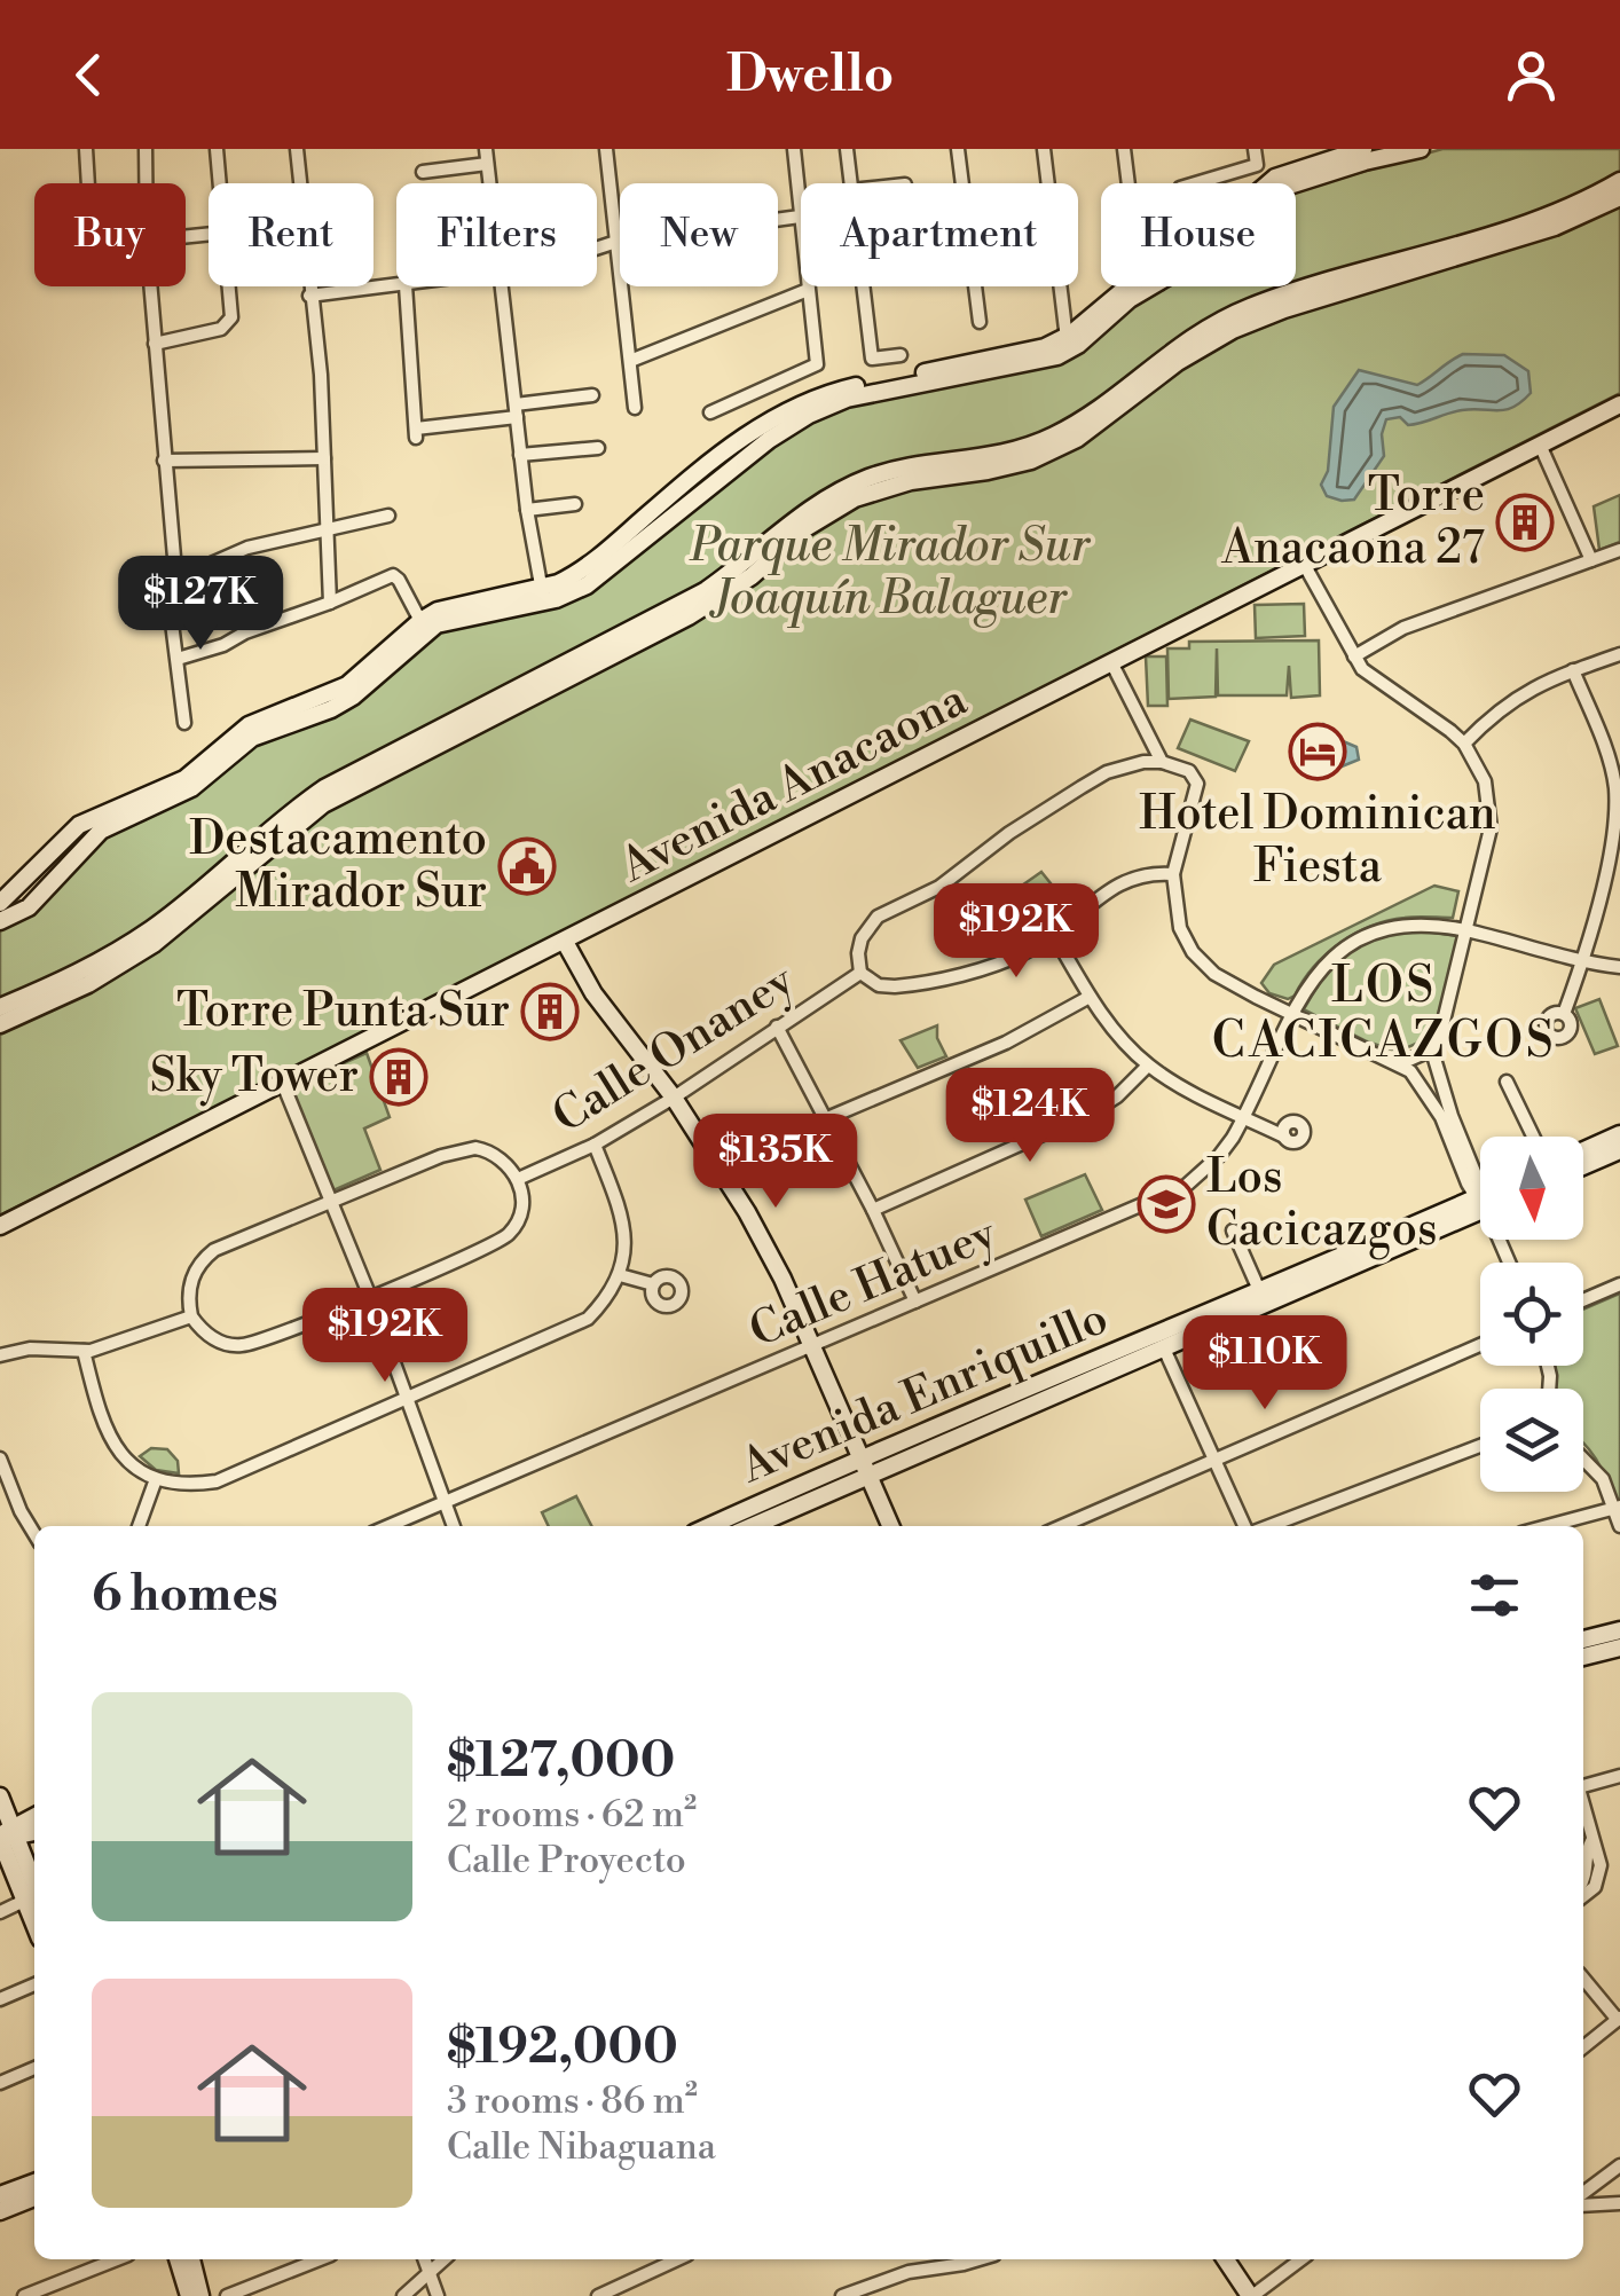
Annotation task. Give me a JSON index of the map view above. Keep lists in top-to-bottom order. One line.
{"streets":{"street":["Avenida Anacaona","Calle Onaney","Calle Hatuey","Avenida Enriquillo"]},"districts":["LOS CACICAZGOS"],"parks":["Parque Mirador Sur Joaquín Balaguer"],"places":{"building":["Torre Anacaona 27","Torre Punta Sur","Sky Tower"],"hotel":["Hotel Dominican Fiesta"],"public building":["Destacamento Mirador Sur"],"school or university":["Los Cacicazgos"]},"north":"bottom","page":{"header":"Dwello","chip":["Buy","Rent","Filters","New","Apartment","House"],"price":["$127K","$192K","$124K","$135K","$192K","$110K"],"heading":"6 homes","list":[{"name":"$127,000","note":"2 rooms · 62 m² · Calle Proyecto"},{"name":"$192,000","note":"3 rooms · 86 m² · Calle Nibaguana"}]}}
